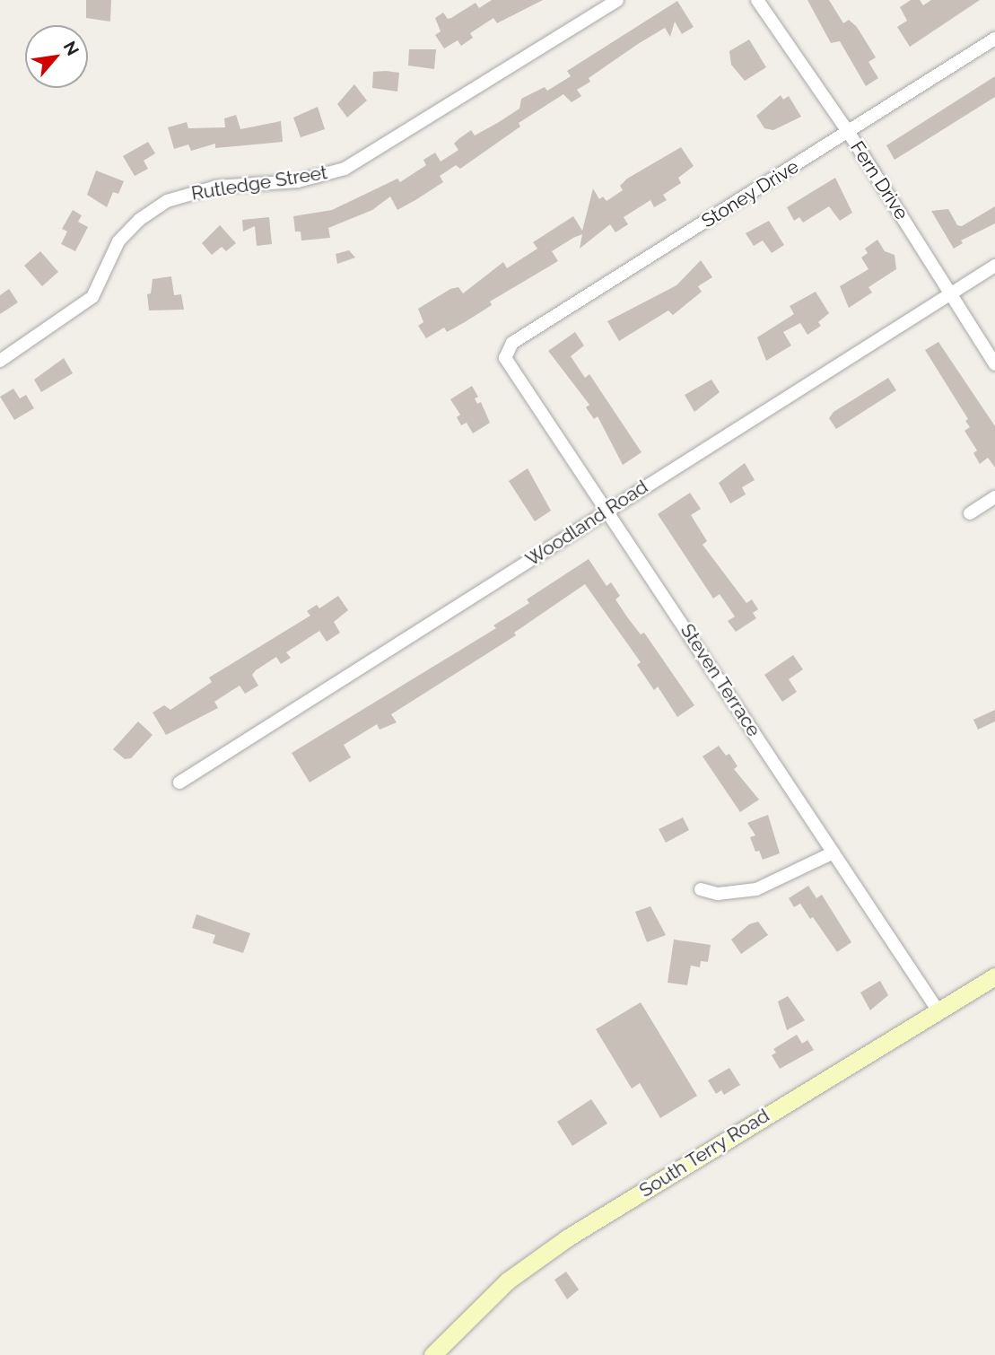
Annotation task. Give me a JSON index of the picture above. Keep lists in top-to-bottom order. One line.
{"streets":{"street":["Fern Drive","Rutledge Street","Stoney Drive","Woodland Road","Steven Terrace","South Terry Road"]},"crossings":[["Fern Drive","Stoney Drive"],["Fern Drive","Woodland Road"],["Stoney Drive","Steven Terrace"],["Woodland Road","Steven Terrace"],["Steven Terrace","South Terry Road"]],"north":"top right"}
